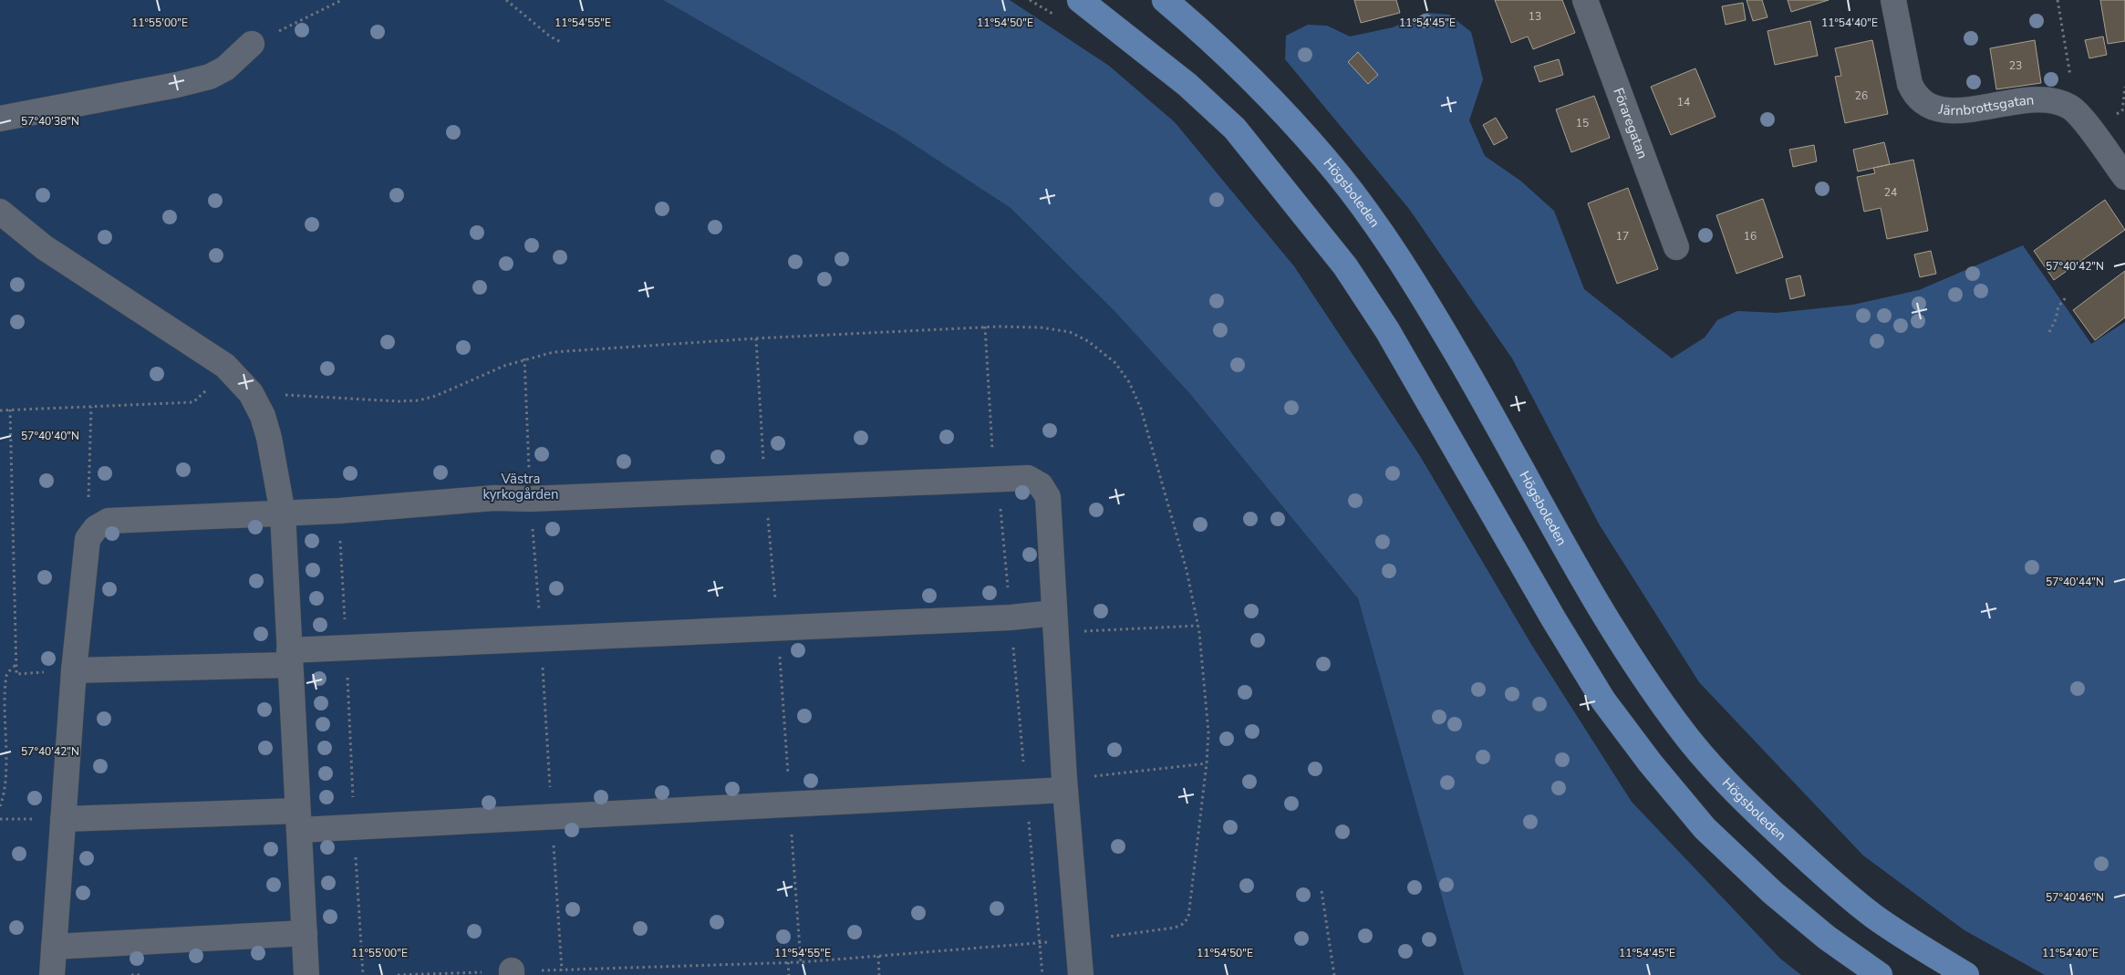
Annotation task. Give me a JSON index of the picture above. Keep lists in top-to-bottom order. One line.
{"streets":{"main road":["Högsboleden"],"street":["Järnbrottsgatan","Föraregatan"]},"parks":["Västra kyrkogården"],"house_numbers":["13","23","26","14","15","24","17","16"],"coordinates":["11°55'00\"E","11°54'55\"E","11°54'50\"E","11°54'45\"E","11°54'40\"E","57°40'38\"N","57°40'42\"N","57°40'40\"N","57°40'44\"N","57°40'46\"N"]}
